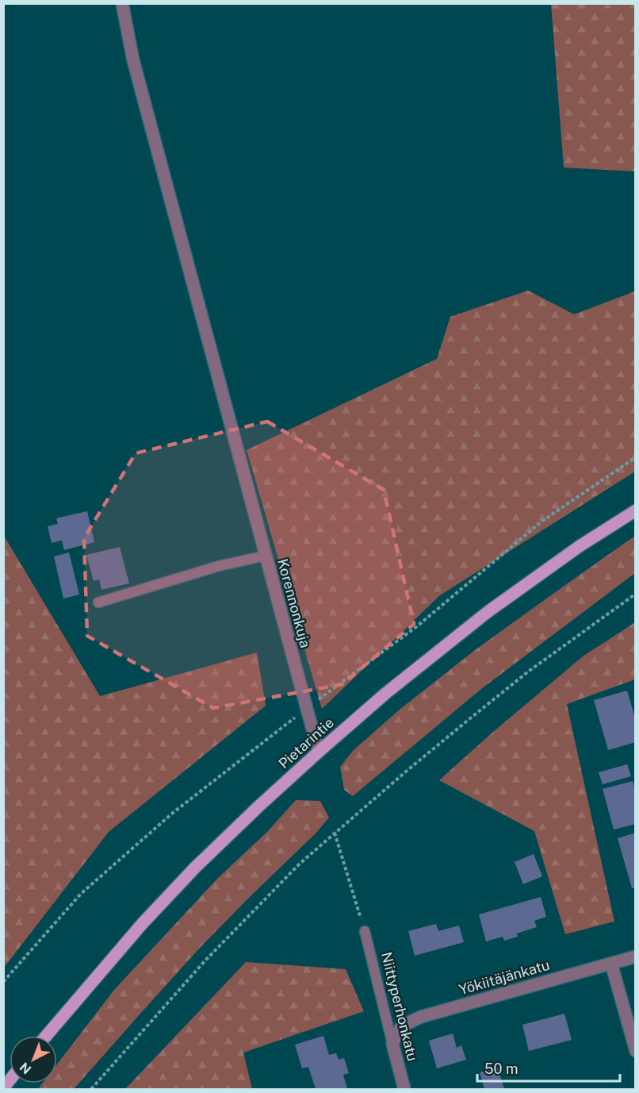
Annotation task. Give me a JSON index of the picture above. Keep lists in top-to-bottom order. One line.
{"streets":{"main road":["Pietarintie"],"street":["Korennonkuja","Yökiitäjänkatu","Niittyperhonkatu"]},"crossings":[["Korennonkuja","Pietarintie"],["Yökiitäjänkatu","Niittyperhonkatu"]],"scale_bar":"50 m","north":"bottom left"}
